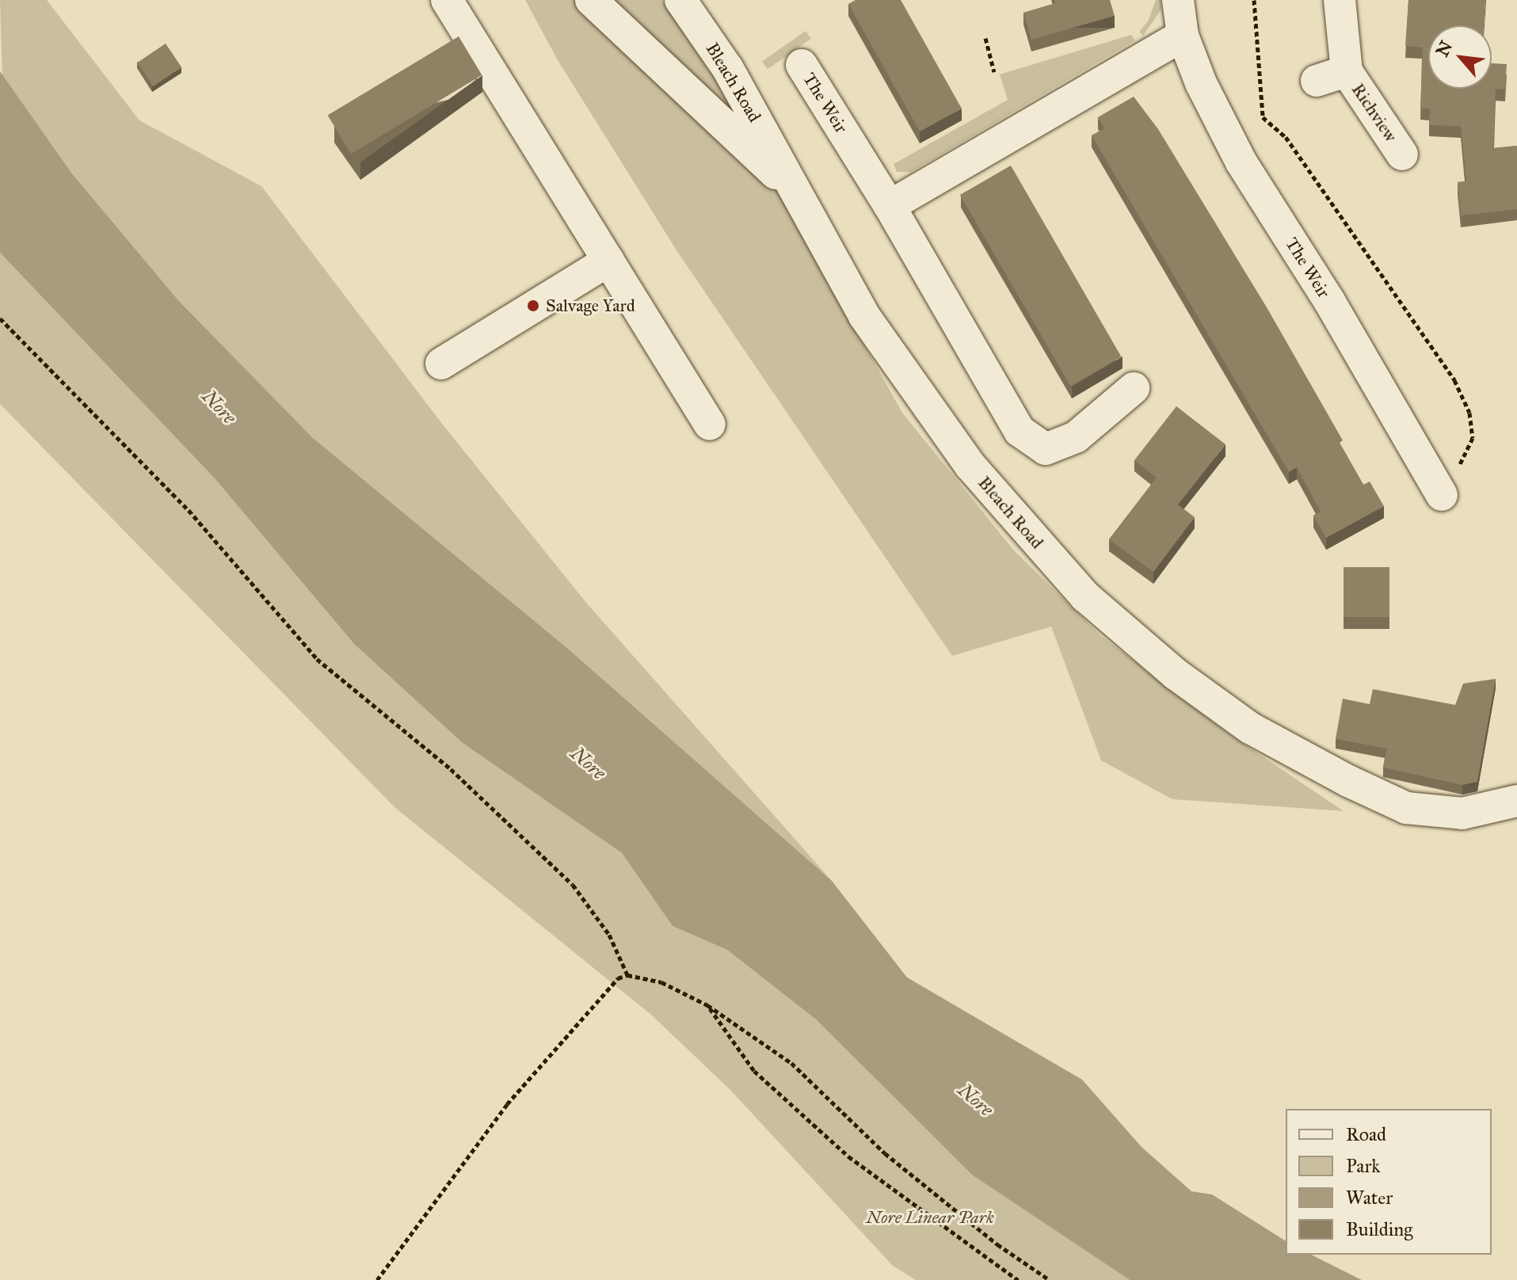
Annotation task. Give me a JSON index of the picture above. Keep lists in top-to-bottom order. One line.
{"streets":{"street":["Bleach Road","The Weir","Richview"]},"water":["Nore"],"parks":["Nore Linear Park"],"places":["Salvage Yard"],"legend":["Road","Park","Water","Building"],"north":"top left"}
